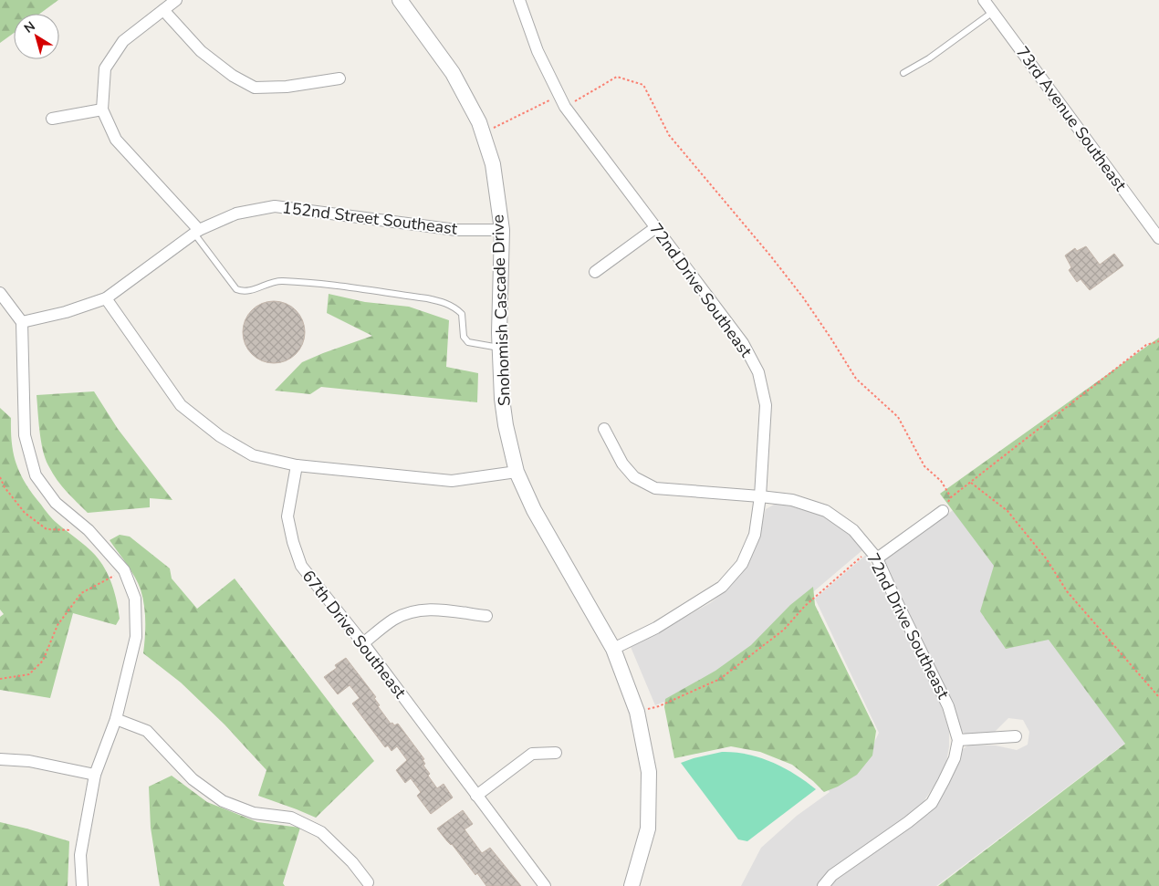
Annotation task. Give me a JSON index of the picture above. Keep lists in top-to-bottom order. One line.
{"streets":{"street":["73rd Avenue Southeast","152nd Street Southeast","72nd Drive Southeast","Snohomish Cascade Drive","67th Drive Southeast"]},"crossings":[["152nd Street Southeast","Snohomish Cascade Drive"]],"north":"top left"}
